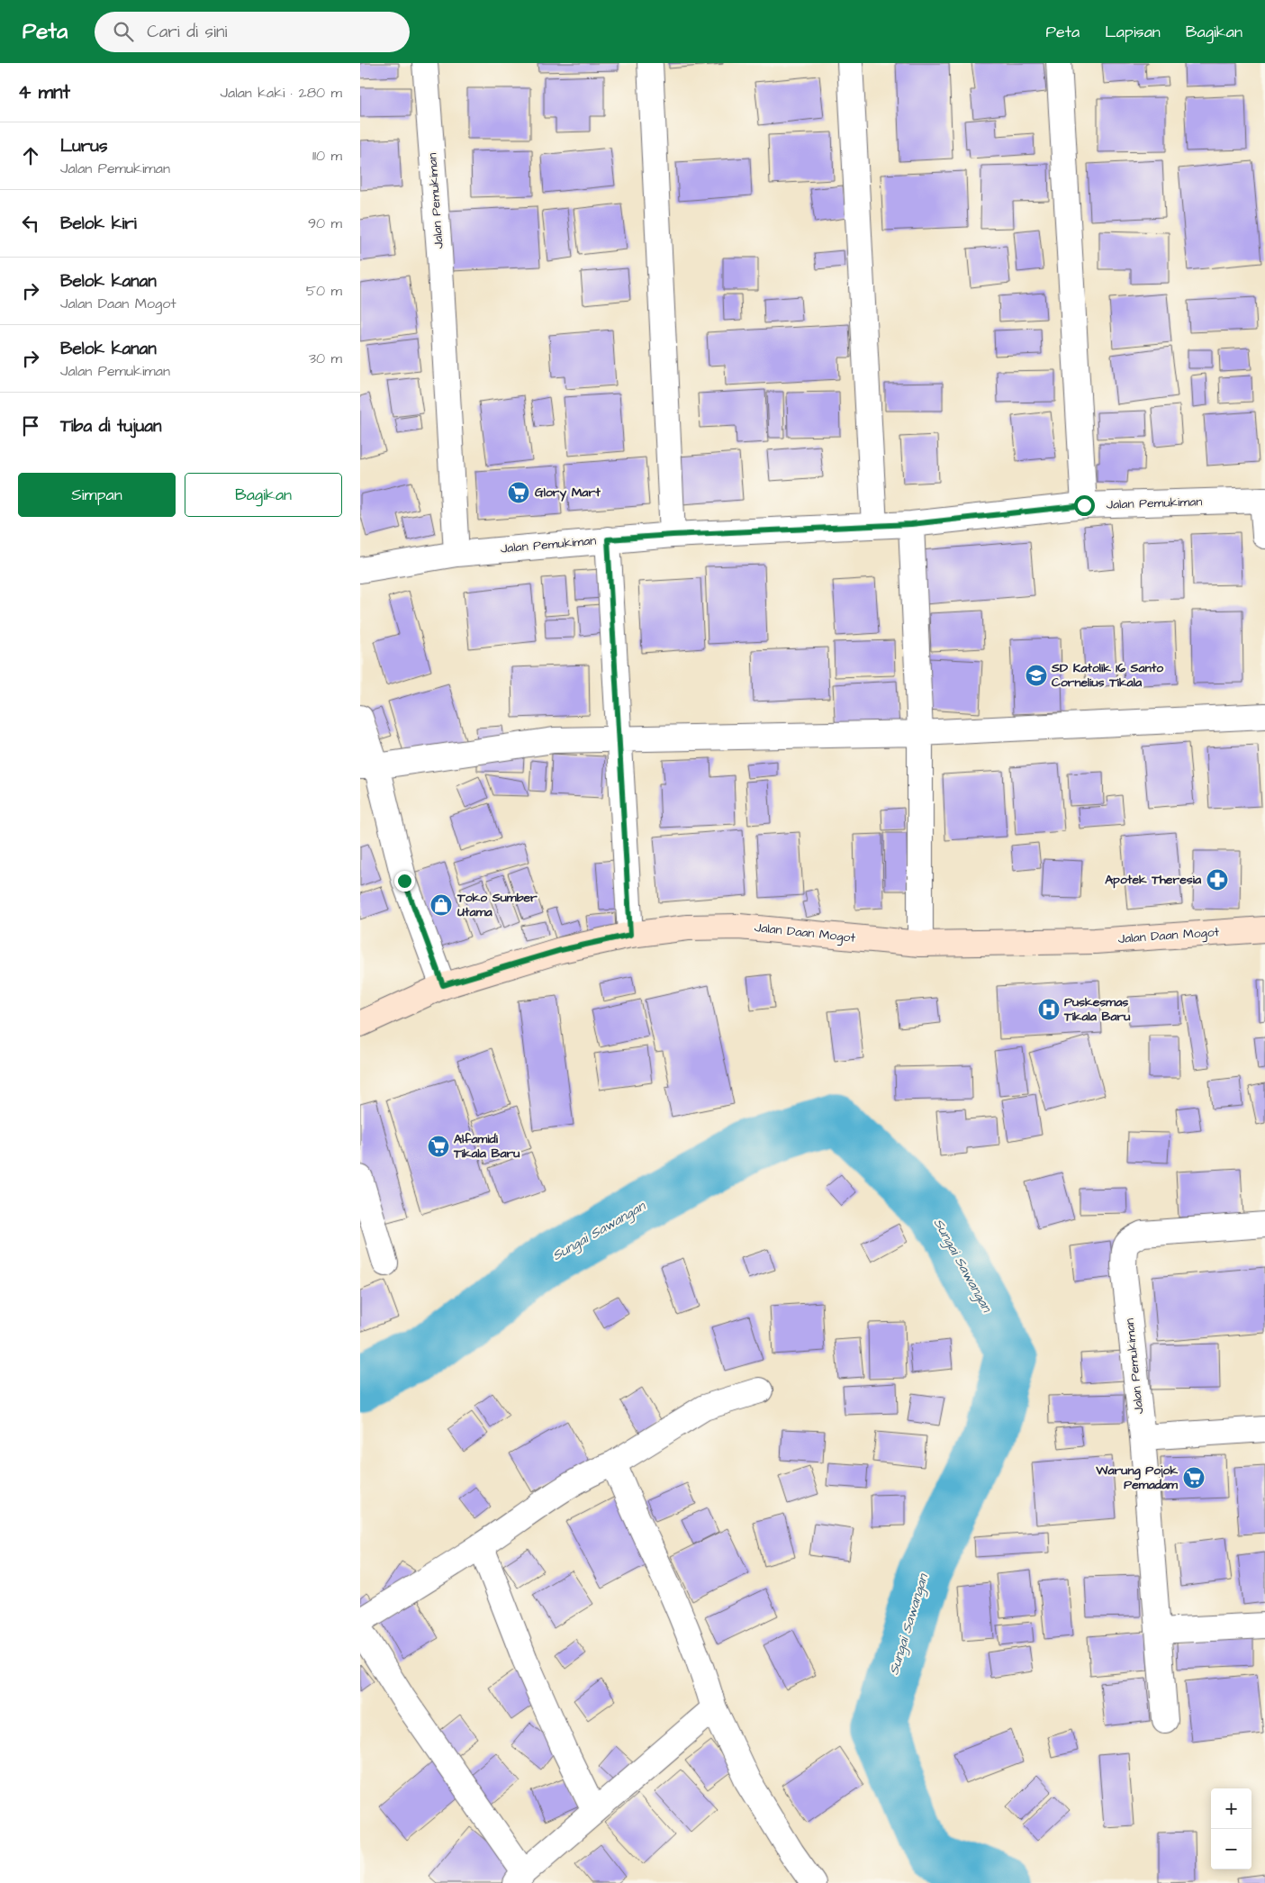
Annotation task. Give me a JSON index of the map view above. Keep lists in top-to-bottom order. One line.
{"streets":{"main road":["Jalan Daan Mogot"],"street":["Jalan Pemukiman"]},"water":["Sungai Sawangan"],"places":{"supermarket":["Glory Mart","Alfamidi Tikala Baru","Warung Pojok Pemadam"],"school or university":["SD Katolik 16 Santo Cornelius Tikala"],"pharmacy":["Apotek Theresia"],"shop":["Toko Sumber Utama"],"hospital":["Puskesmas Tikala Baru"]},"page":{"header":"Peta","search":"Cari di sini","nav":["Peta","Lapisan","Bagikan"],"heading":["4 mnt","Jalan kaki · 280 m"],"list":[["Lurus","Jalan Pemukiman","110 m"],["Belok kiri","90 m"],["Belok kanan","Jalan Daan Mogot","50 m"],["Belok kanan","Jalan Pemukiman","30 m"],"Tiba di tujuan"],"buttons":["Simpan","Bagikan"],"map_buttons":["+","−"]}}
